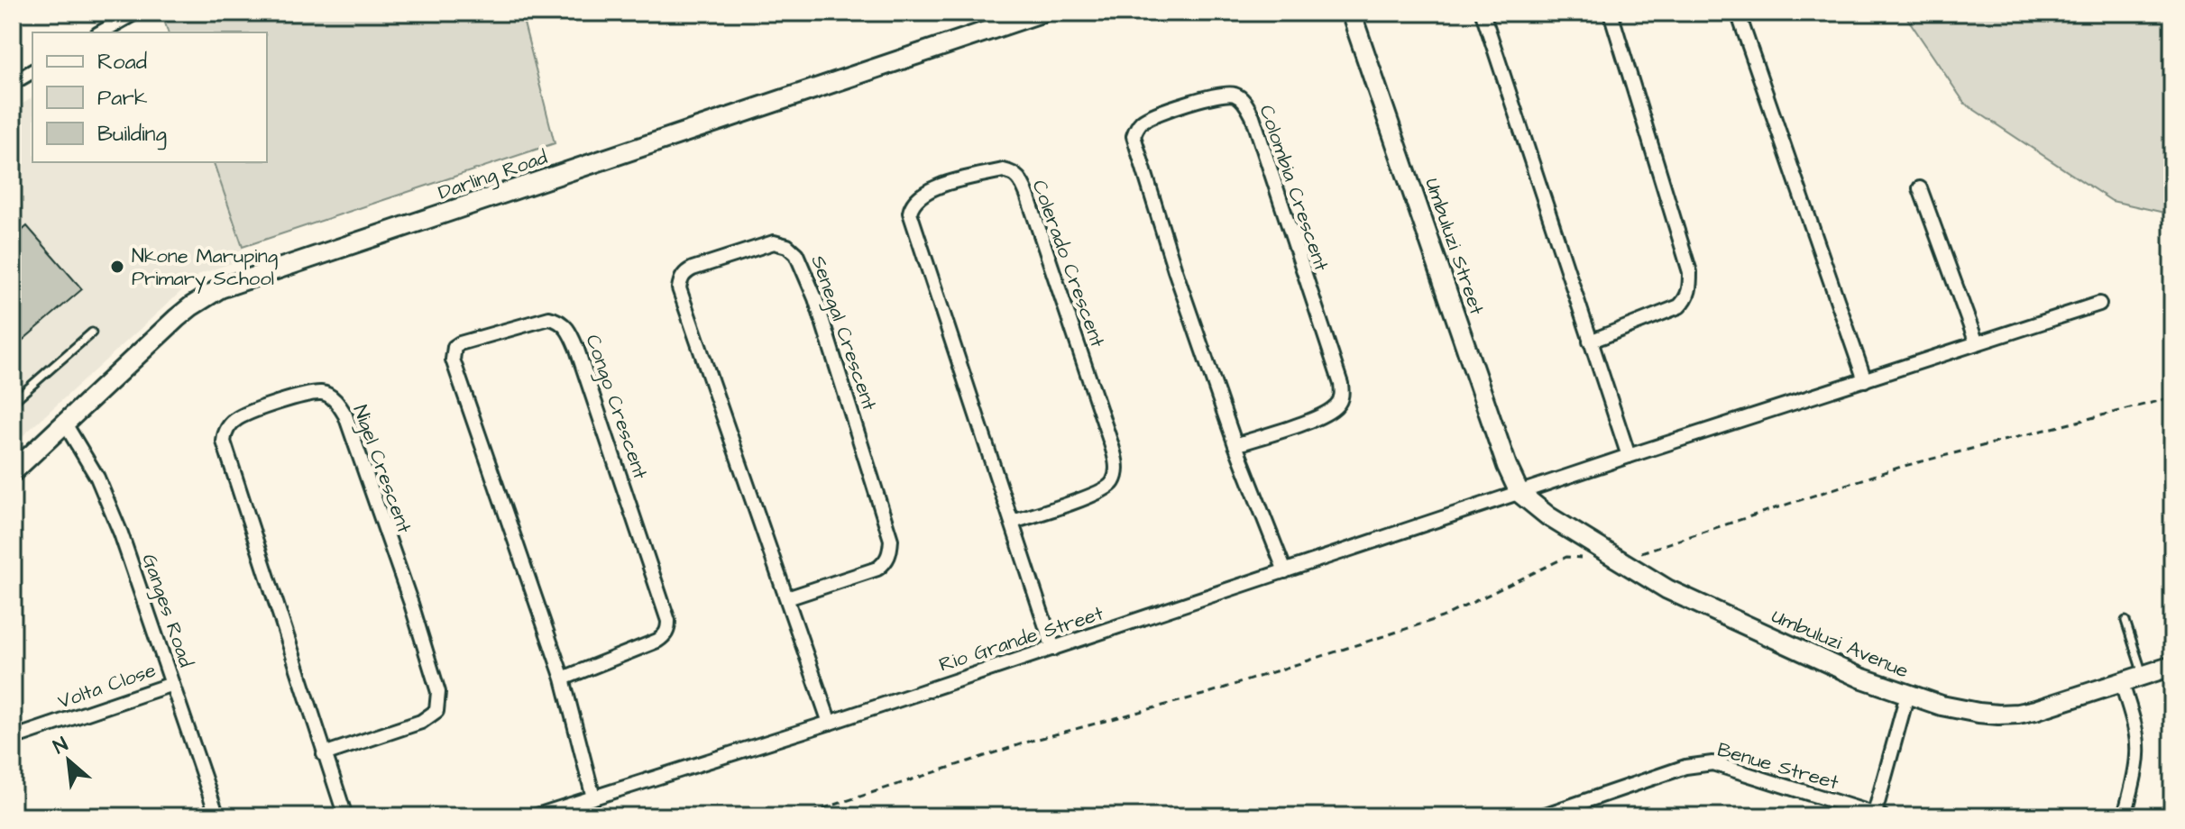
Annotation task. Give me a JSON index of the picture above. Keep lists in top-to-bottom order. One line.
{"streets":{"street":["Darling Road","Colombia Crescent","Umbuluzi Street","Colerado Crescent","Senegal Crescent","Congo Crescent","Nigel Crescent","Ganges Road","Rio Grande Street","Umbuluzi Avenue","Volta Close","Benue Street"]},"crossings":[["Darling Road","Ganges Road"],["Colombia Crescent","Rio Grande Street"],["Umbuluzi Street","Rio Grande Street"],["Umbuluzi Street","Umbuluzi Avenue"],["Colerado Crescent","Rio Grande Street"],["Senegal Crescent","Rio Grande Street"],["Congo Crescent","Rio Grande Street"],["Ganges Road","Volta Close"],["Rio Grande Street","Umbuluzi Avenue"]],"places":["Nkone Maruping Primary School"],"legend":["Road","Park","Building"],"north":"top left"}
